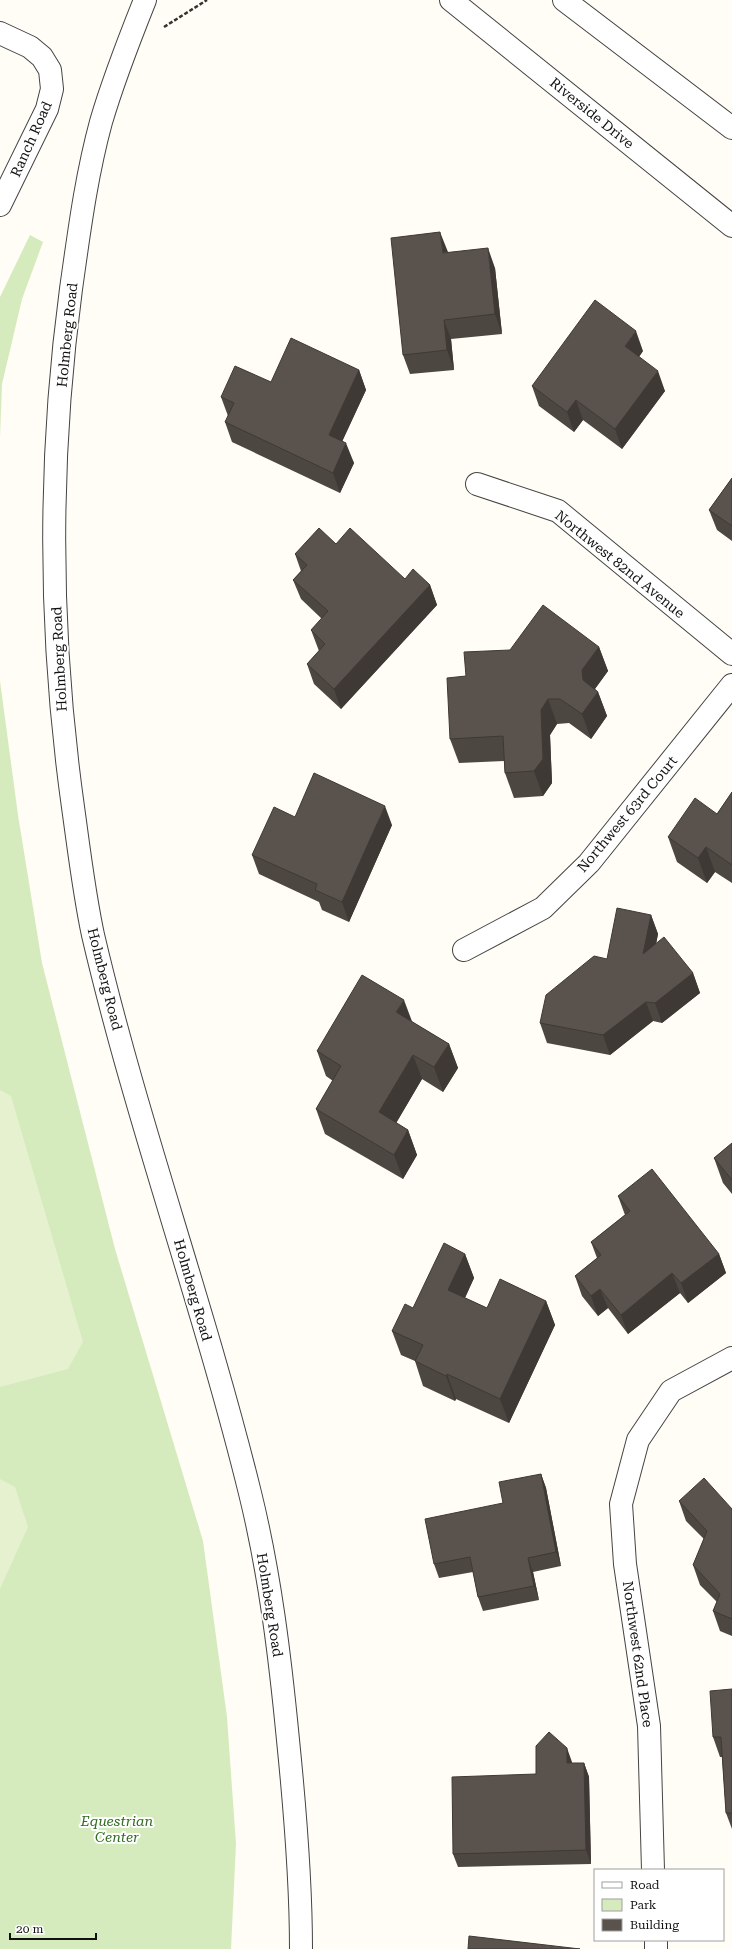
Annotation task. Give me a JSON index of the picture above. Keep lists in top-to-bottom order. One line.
{"streets":{"street":["Riverside Drive","Ranch Road","Holmberg Road","Northwest 82nd Avenue","Northwest 63rd Court","Northwest 62nd Place"]},"parks":["Equestrian Center"],"legend":["Road","Park","Building"],"scale_bar":"20 m"}
